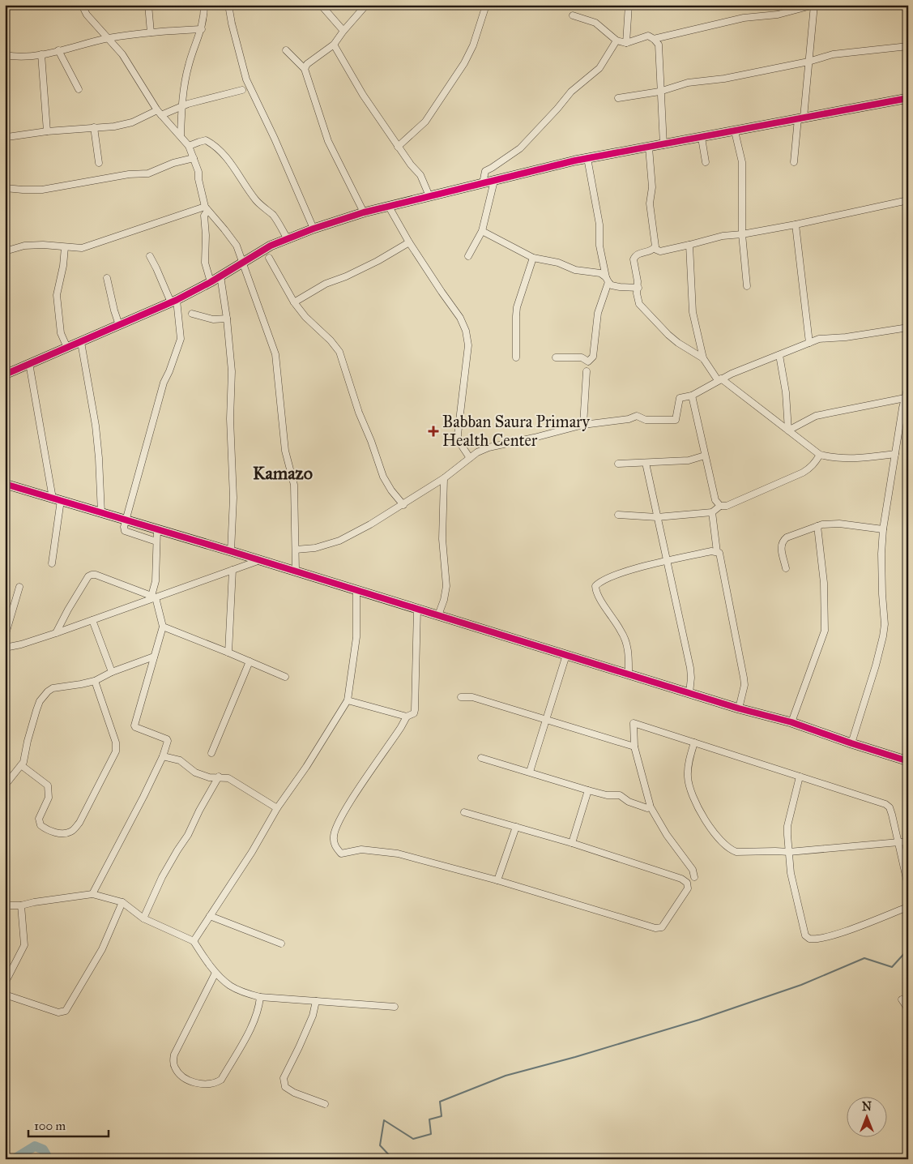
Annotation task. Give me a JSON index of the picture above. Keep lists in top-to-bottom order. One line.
{"districts":["Kamazo"],"places":{"health":["Babban Saura Primary Health Center"]},"scale_bar":"100 m","north":"top"}
